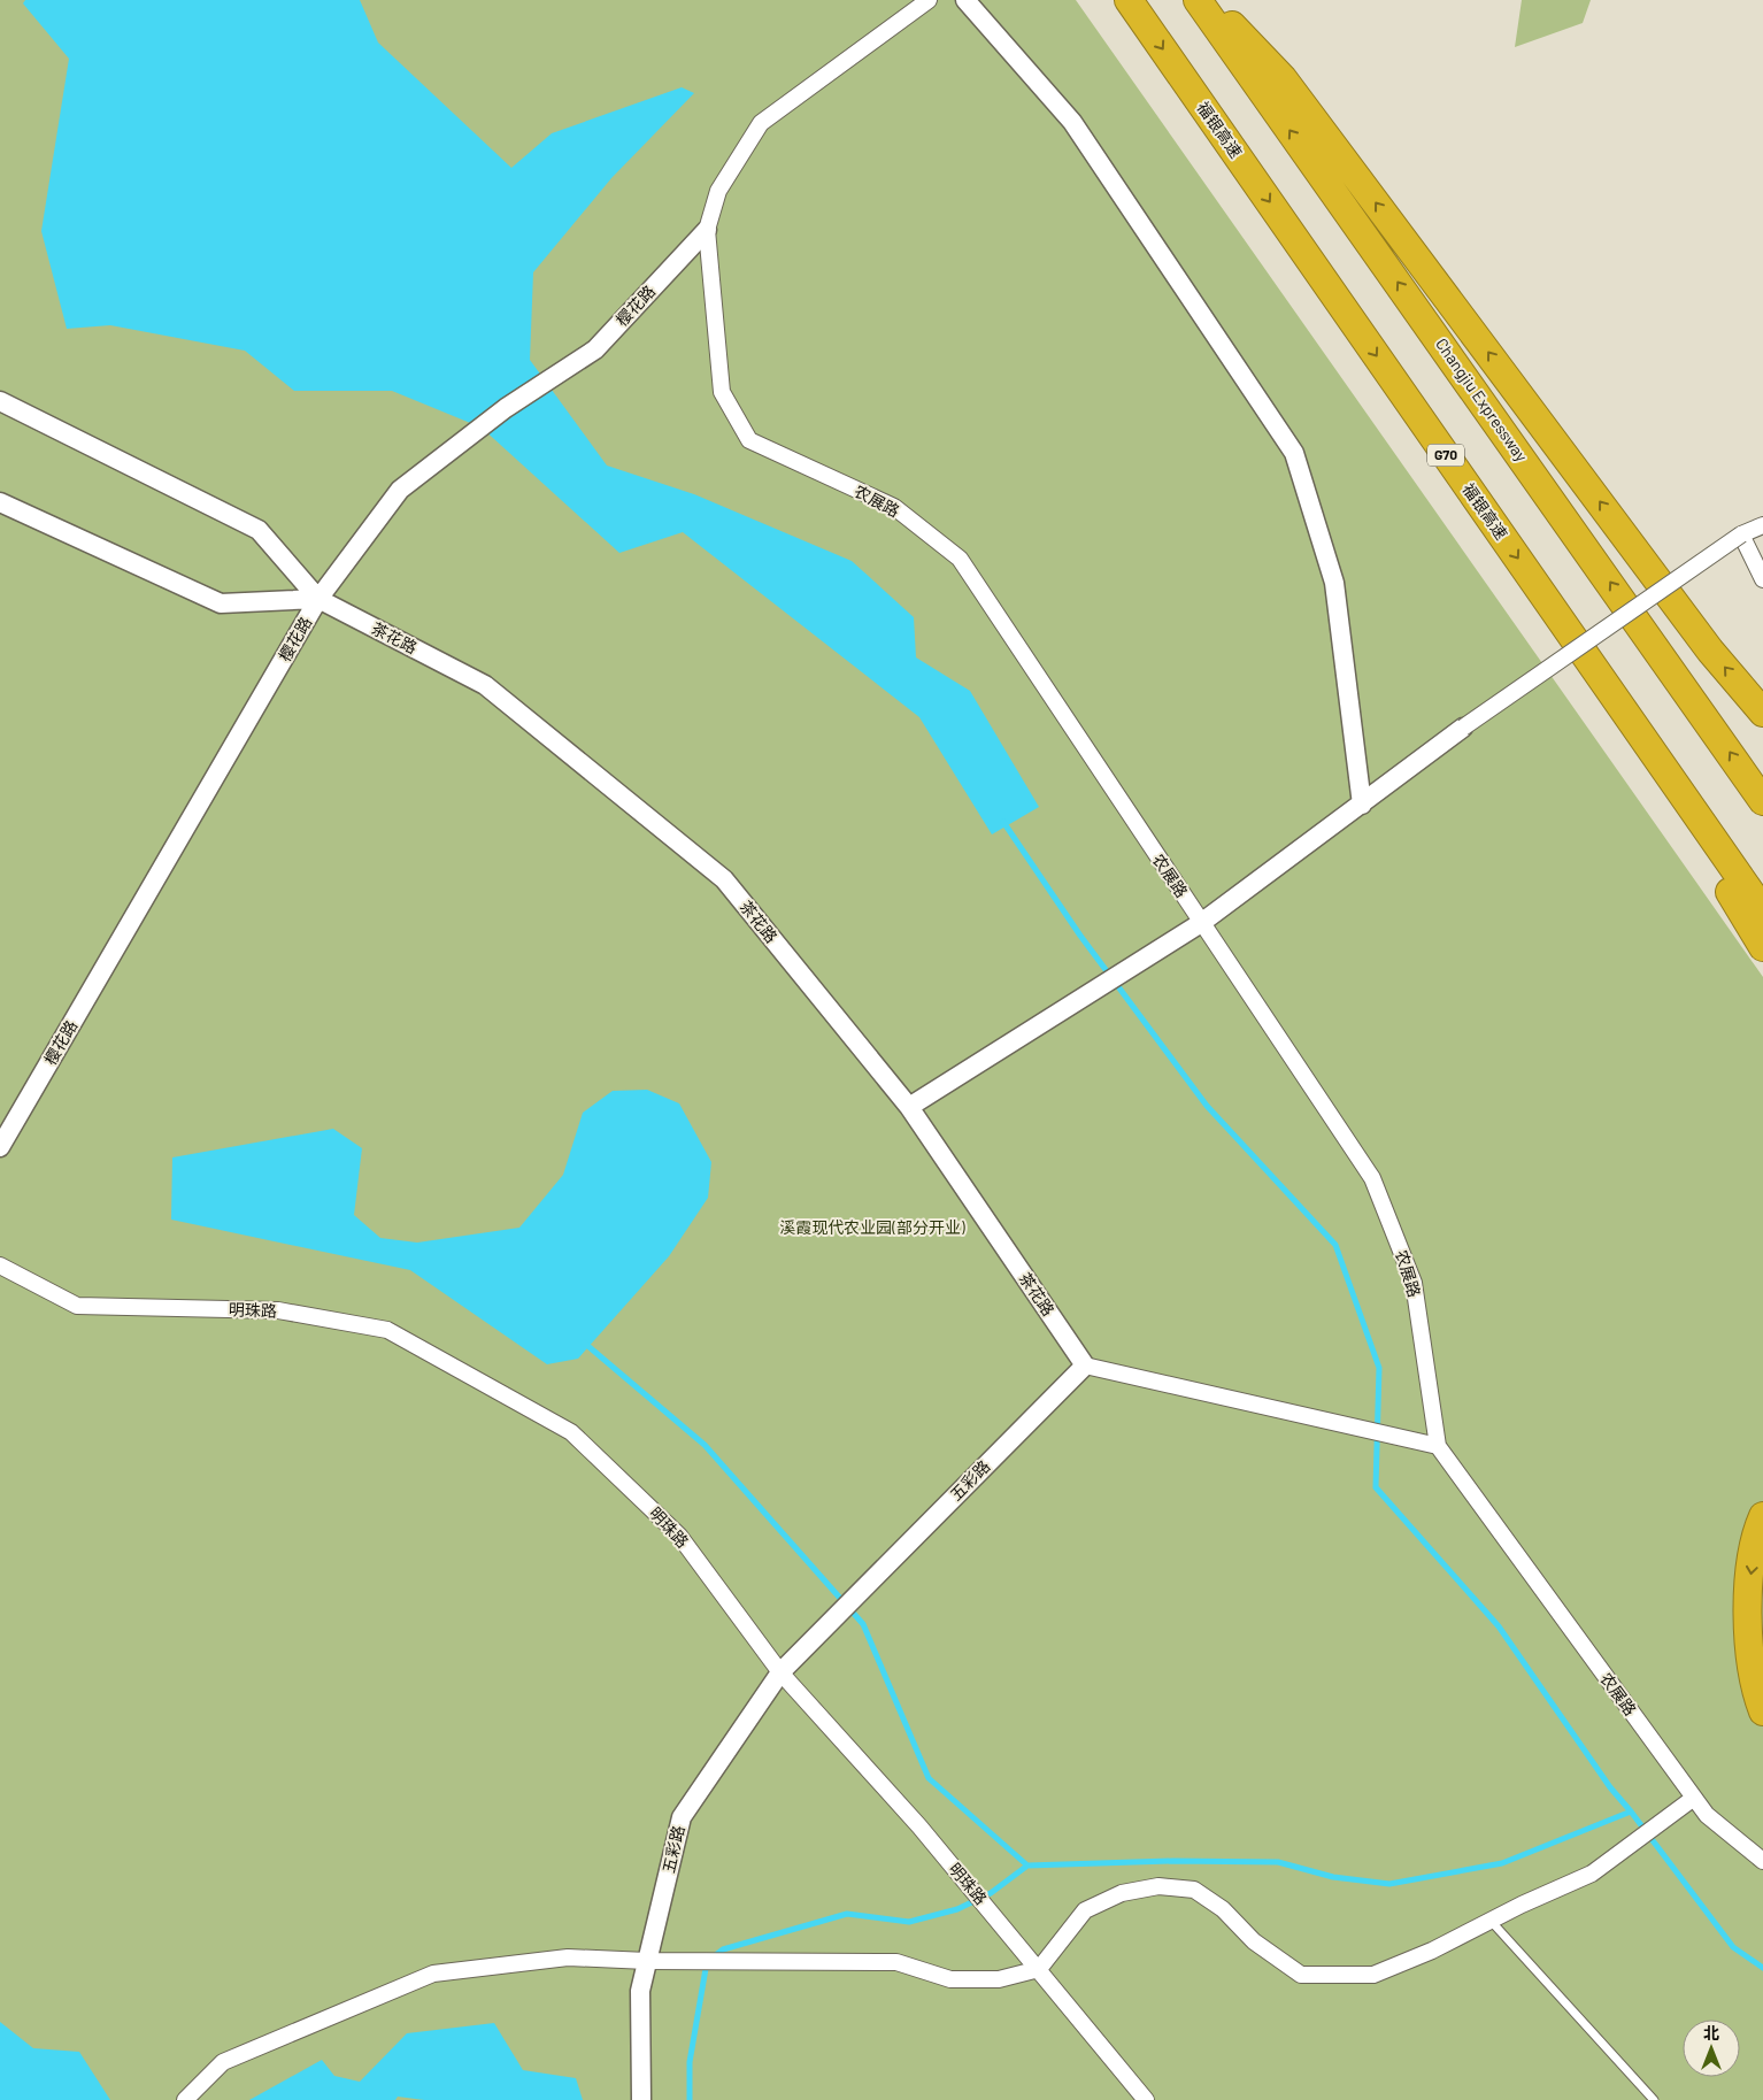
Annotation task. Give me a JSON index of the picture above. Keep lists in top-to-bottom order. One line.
{"streets":{"highway":["福银高速","Changjiu Expressway","G70"],"street":["樱花路","农展路","茶花路","明珠路","五彩路"]},"crossings":[["樱花路","农展路"],["樱花路","茶花路"],["茶花路","五彩路"],["明珠路","五彩路"]],"parks":["溪霞现代农业园(部分开业)"],"north":"top"}
